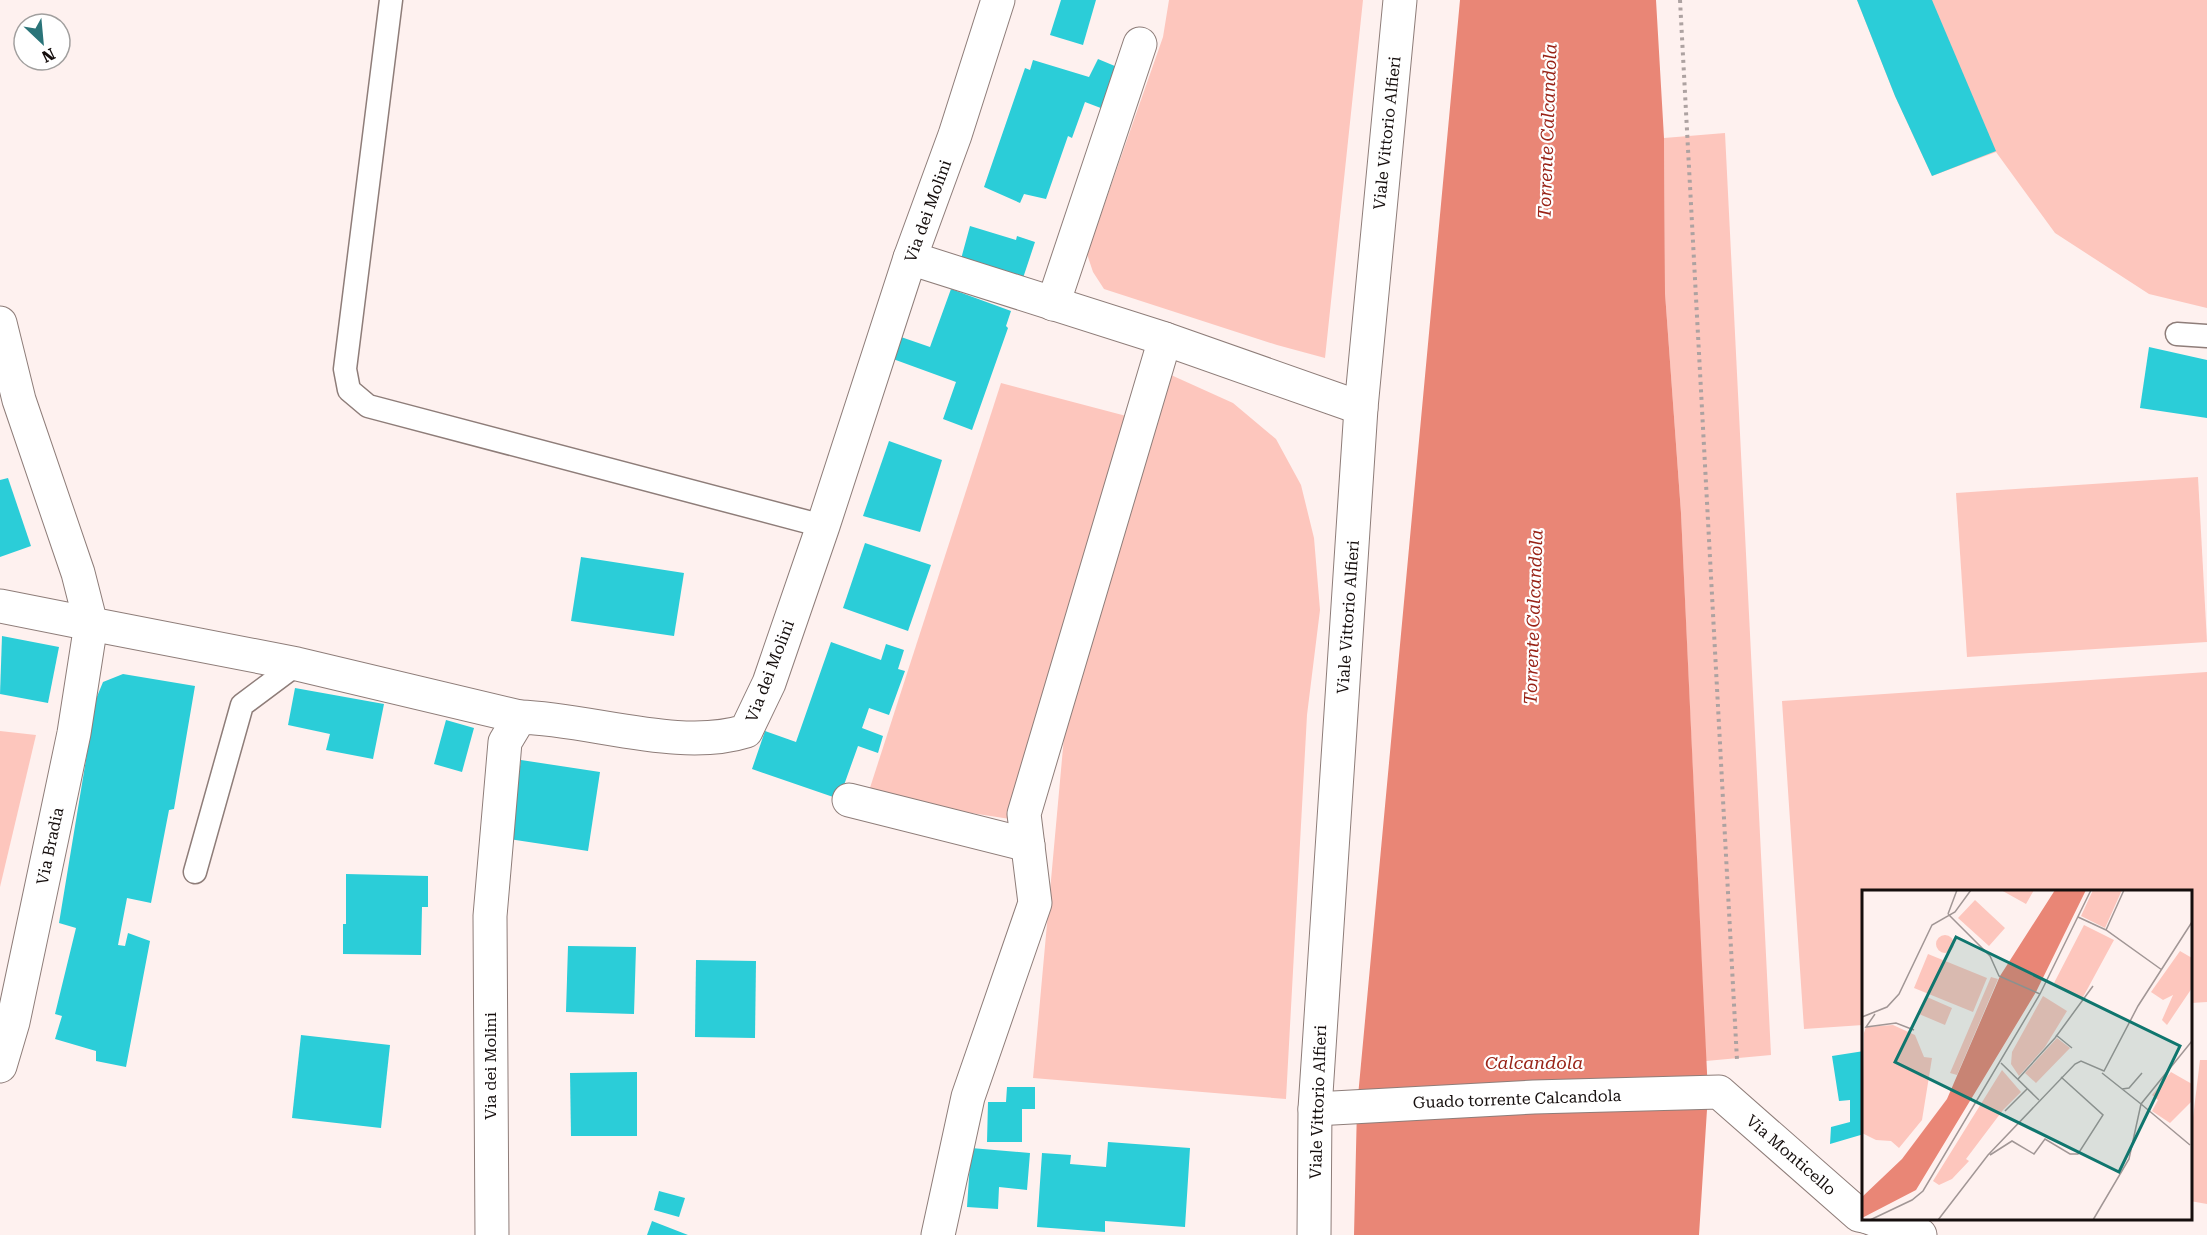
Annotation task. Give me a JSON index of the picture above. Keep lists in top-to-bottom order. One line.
{"streets":{"street":["Viale Vittorio Alfieri","Via dei Molini","Via Bradia","Guado torrente Calcandola","Via Monticello"]},"crossings":[["Viale Vittorio Alfieri","Guado torrente Calcandola"],["Guado torrente Calcandola","Via Monticello"]],"water":["Torrente Calcandola","Calcandola"],"north":"bottom right"}
